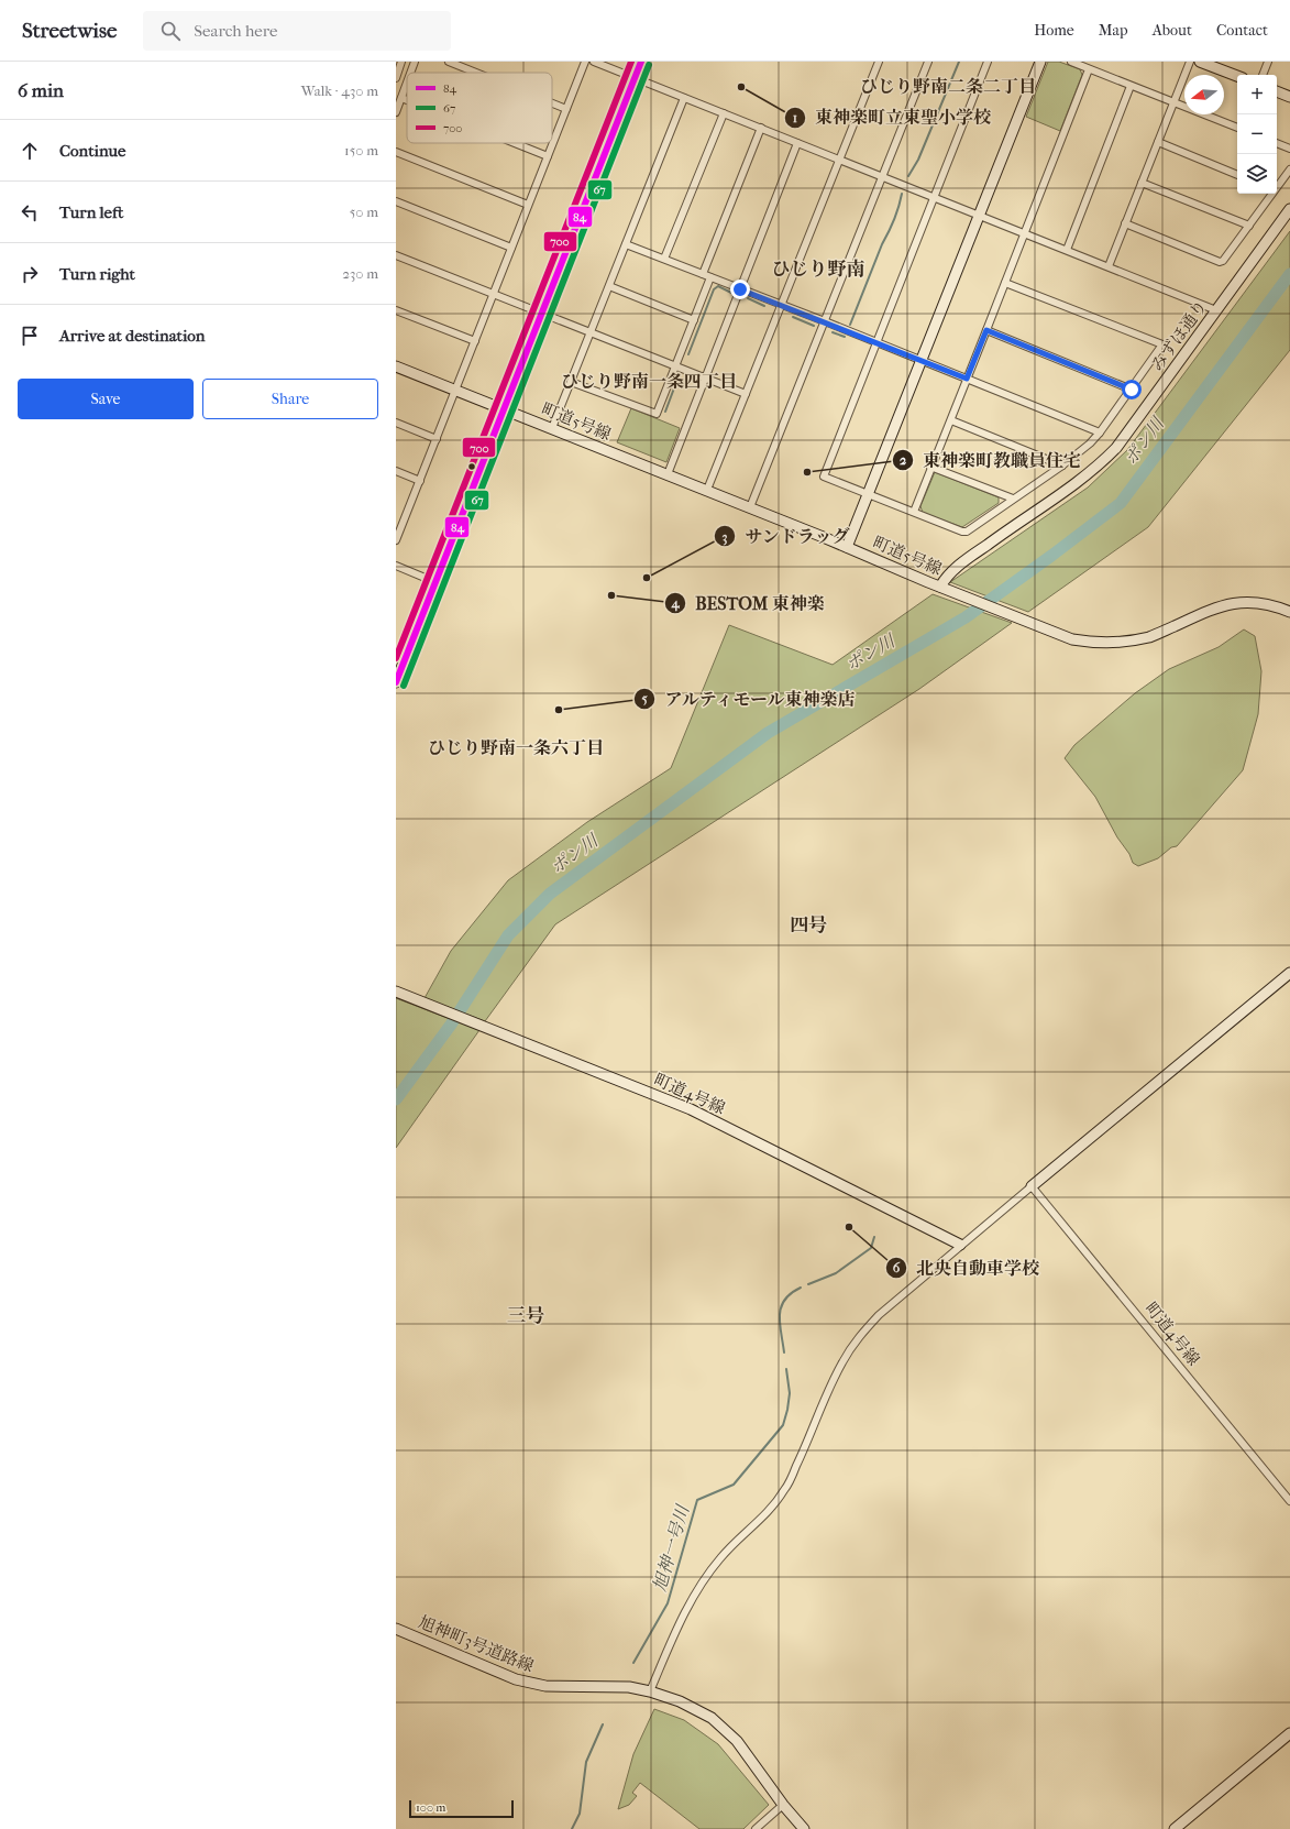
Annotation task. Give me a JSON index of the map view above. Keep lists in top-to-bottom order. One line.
{"streets":{"street":["みずほ通り","町道5号線","町道4号線","旭神町3号道路線"]},"crossings":[["みずほ通り","町道5号線"]],"districts":["ひじり野南二条二丁目","ひじり野南","ひじり野南一条四丁目","ひじり野南一条六丁目","四号","三号"],"water":["ポン川","旭神一号川"],"places":["東神楽町立東聖小学校","東神楽町教職員住宅","サンドラッグ","BESTOM 東神楽","アルティモール東神楽店","北央自動車学校"],"lines":["transit line 84","transit line 700","transit line 67"],"legend":["84","67","700"],"scale_bar":"100 m","north":"left","page":{"header":"Streetwise","search":"Search here","nav":["Home","Map","About","Contact"],"heading":["6 min","Walk · 430 m"],"map_buttons":["+","−"],"list":[["Continue","150 m"],["Turn left","50 m"],["Turn right","230 m"],"Arrive at destination"],"buttons":["Save","Share"],"scale":"100 m"}}
